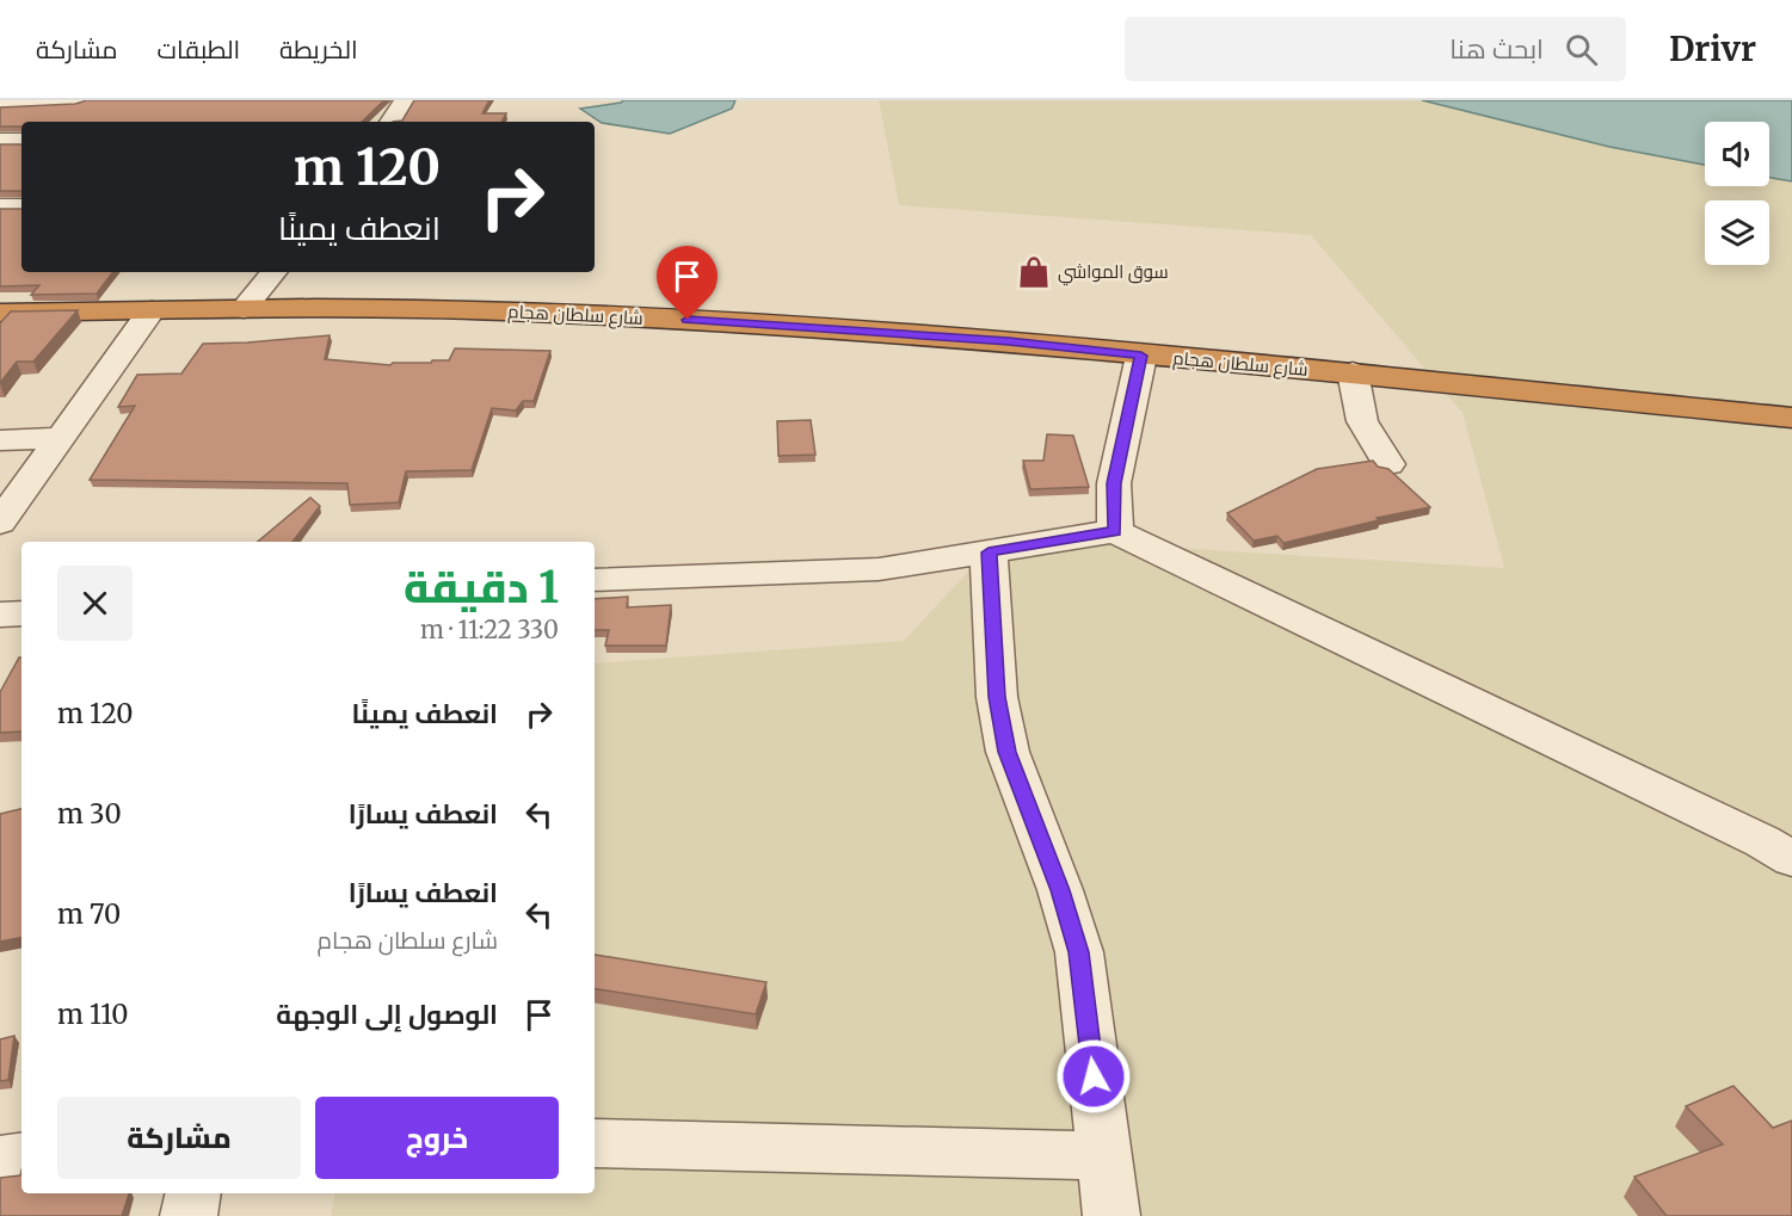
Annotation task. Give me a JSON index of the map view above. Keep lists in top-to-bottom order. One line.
{"streets":{"highway":["شارع سلطان هجام"]},"places":{"shop":["سوق المواشي"]},"page":{"header":"Drivr","search":"ابحث هنا","nav":["الخريطة","الطبقات","مشاركة"],"turn":["120 m","انعطف يمينًا"],"heading":["1 دقيقة","330 m · 11:22"],"list":[{"name":"انعطف يمينًا","value":"120 m"},{"name":"انعطف يسارًا","value":"30 m"},{"name":"انعطف يسارًا","note":"شارع سلطان هجام","value":"70 m"},{"name":"الوصول إلى الوجهة","value":"110 m"}],"buttons":["خروج","مشاركة"]}}
